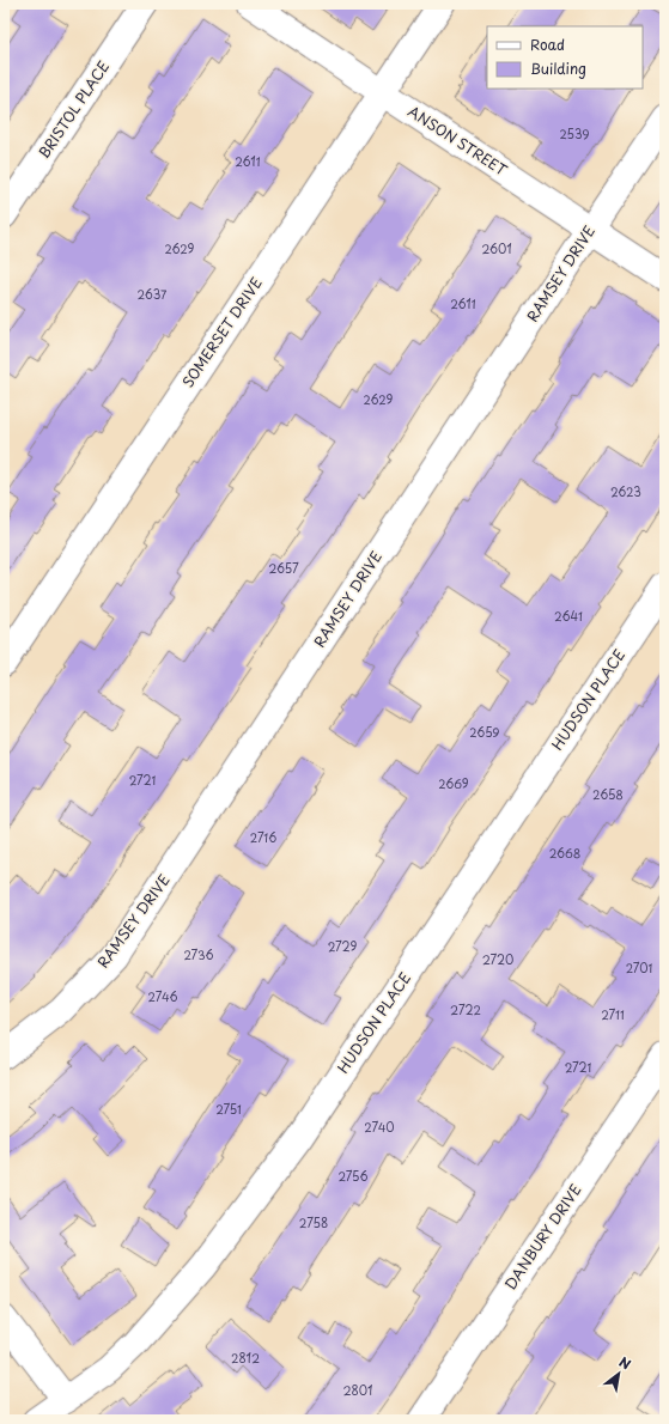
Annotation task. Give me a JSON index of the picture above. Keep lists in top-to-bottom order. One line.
{"streets":{"street":["BRISTOL PLACE","ANSON STREET","RAMSEY DRIVE","SOMERSET DRIVE","HUDSON PLACE","DANBURY DRIVE"]},"crossings":[["ANSON STREET","RAMSEY DRIVE"],["ANSON STREET","SOMERSET DRIVE"]],"house_numbers":["2539","2611","2629","2601","2637","2611","2629","2623","2657","2641","2659","2721","2669","2658","2716","2668","2729","2736","2720","2701","2746","2722","2711","2721","2751","2740","2756","2758","2812","2801"],"legend":["Road","Building"],"north":"top right"}
